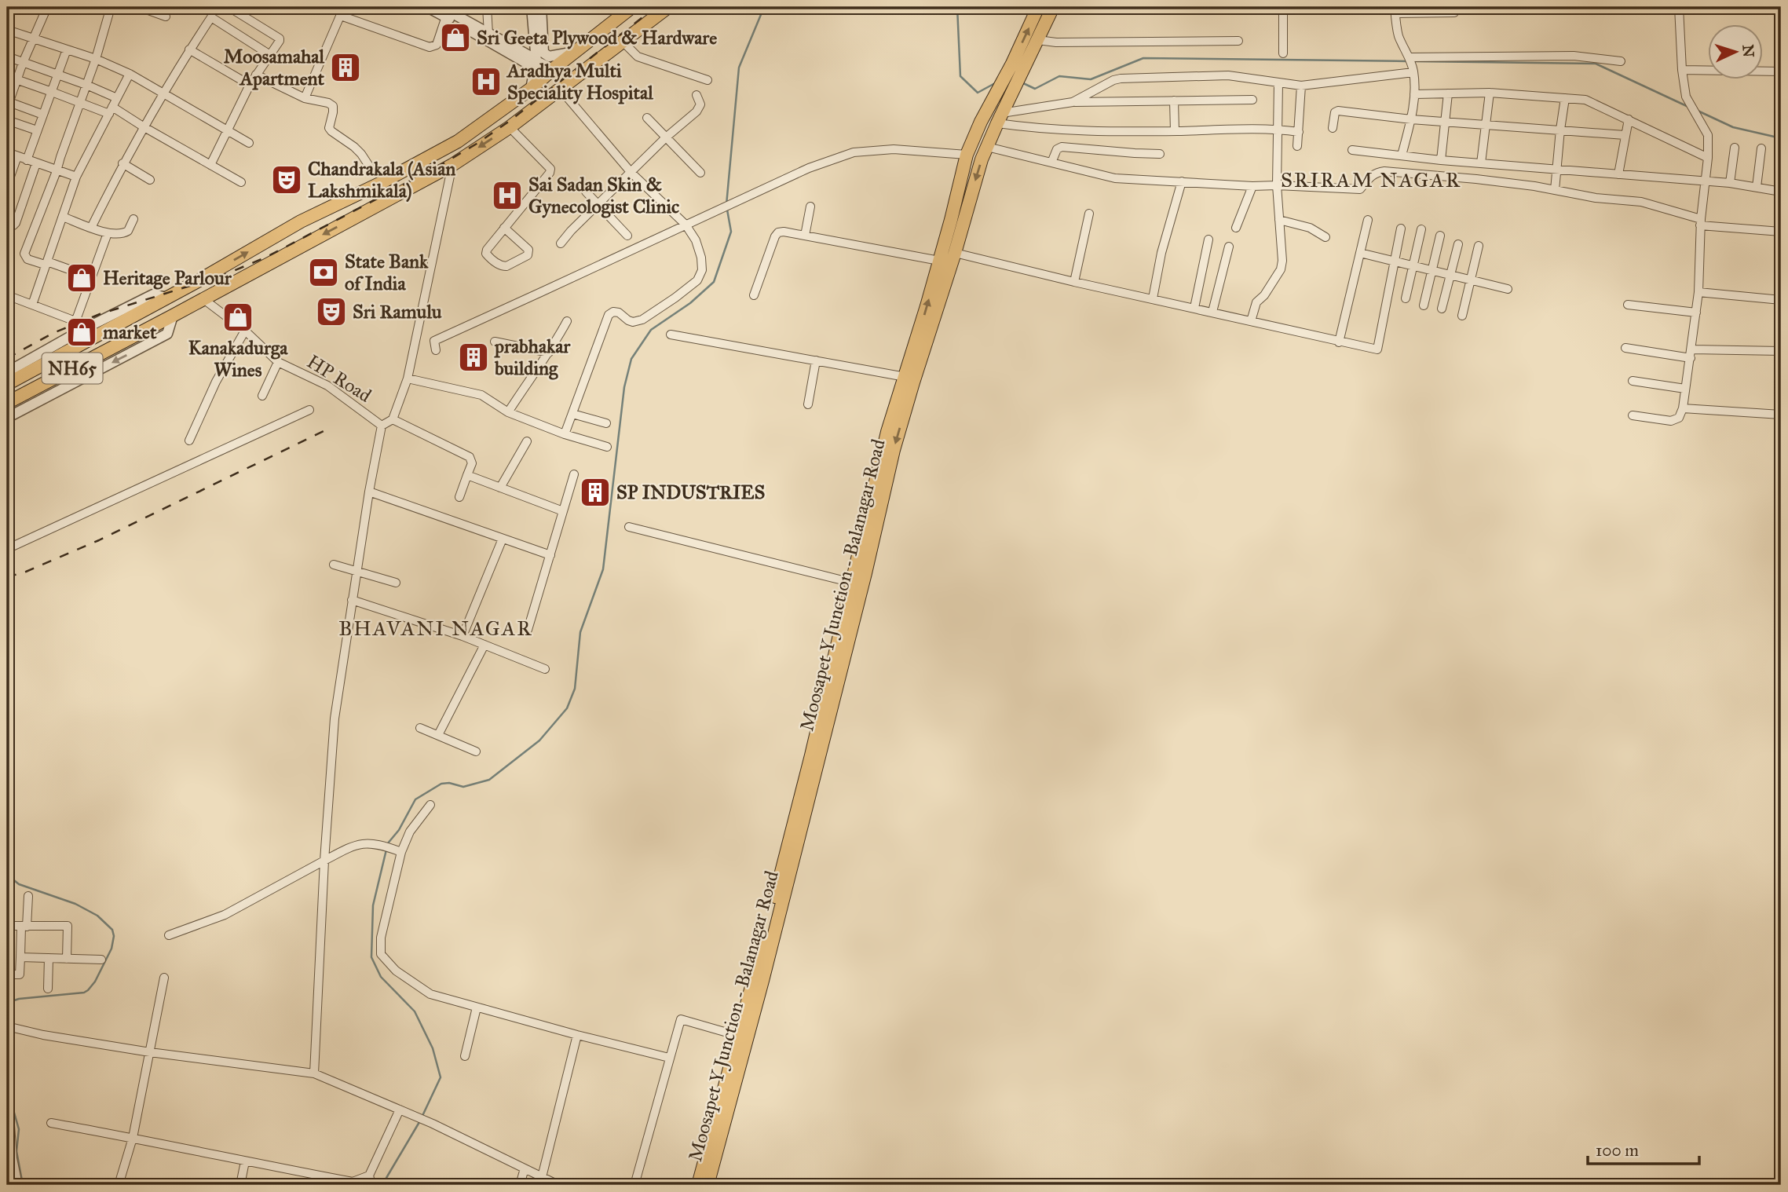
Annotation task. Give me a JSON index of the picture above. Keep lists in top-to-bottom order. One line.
{"streets":{"main road":["NH65","Moosapet Y Junction - Balanagar Road"],"street":["HP Road"]},"crossings":[["NH65","HP Road"]],"districts":["SRIRAM NAGAR","BHAVANI NAGAR"],"places":{"shop":["Sri Geeta Plywood & Hardware","Heritage Parlour","Kanakadurga Wines","market"],"building":["Moosamahal Apartment","prabhakar building","SP INDUSTRIES"],"hospital":["Aradhya Multi Speciality Hospital","Sai Sadan Skin & Gynecologist Clinic"],"theatre":["Chandrakala (Asian Lakshmikala)","Sri Ramulu"],"bank":["State Bank of India"]},"scale_bar":"100 m","north":"right"}
